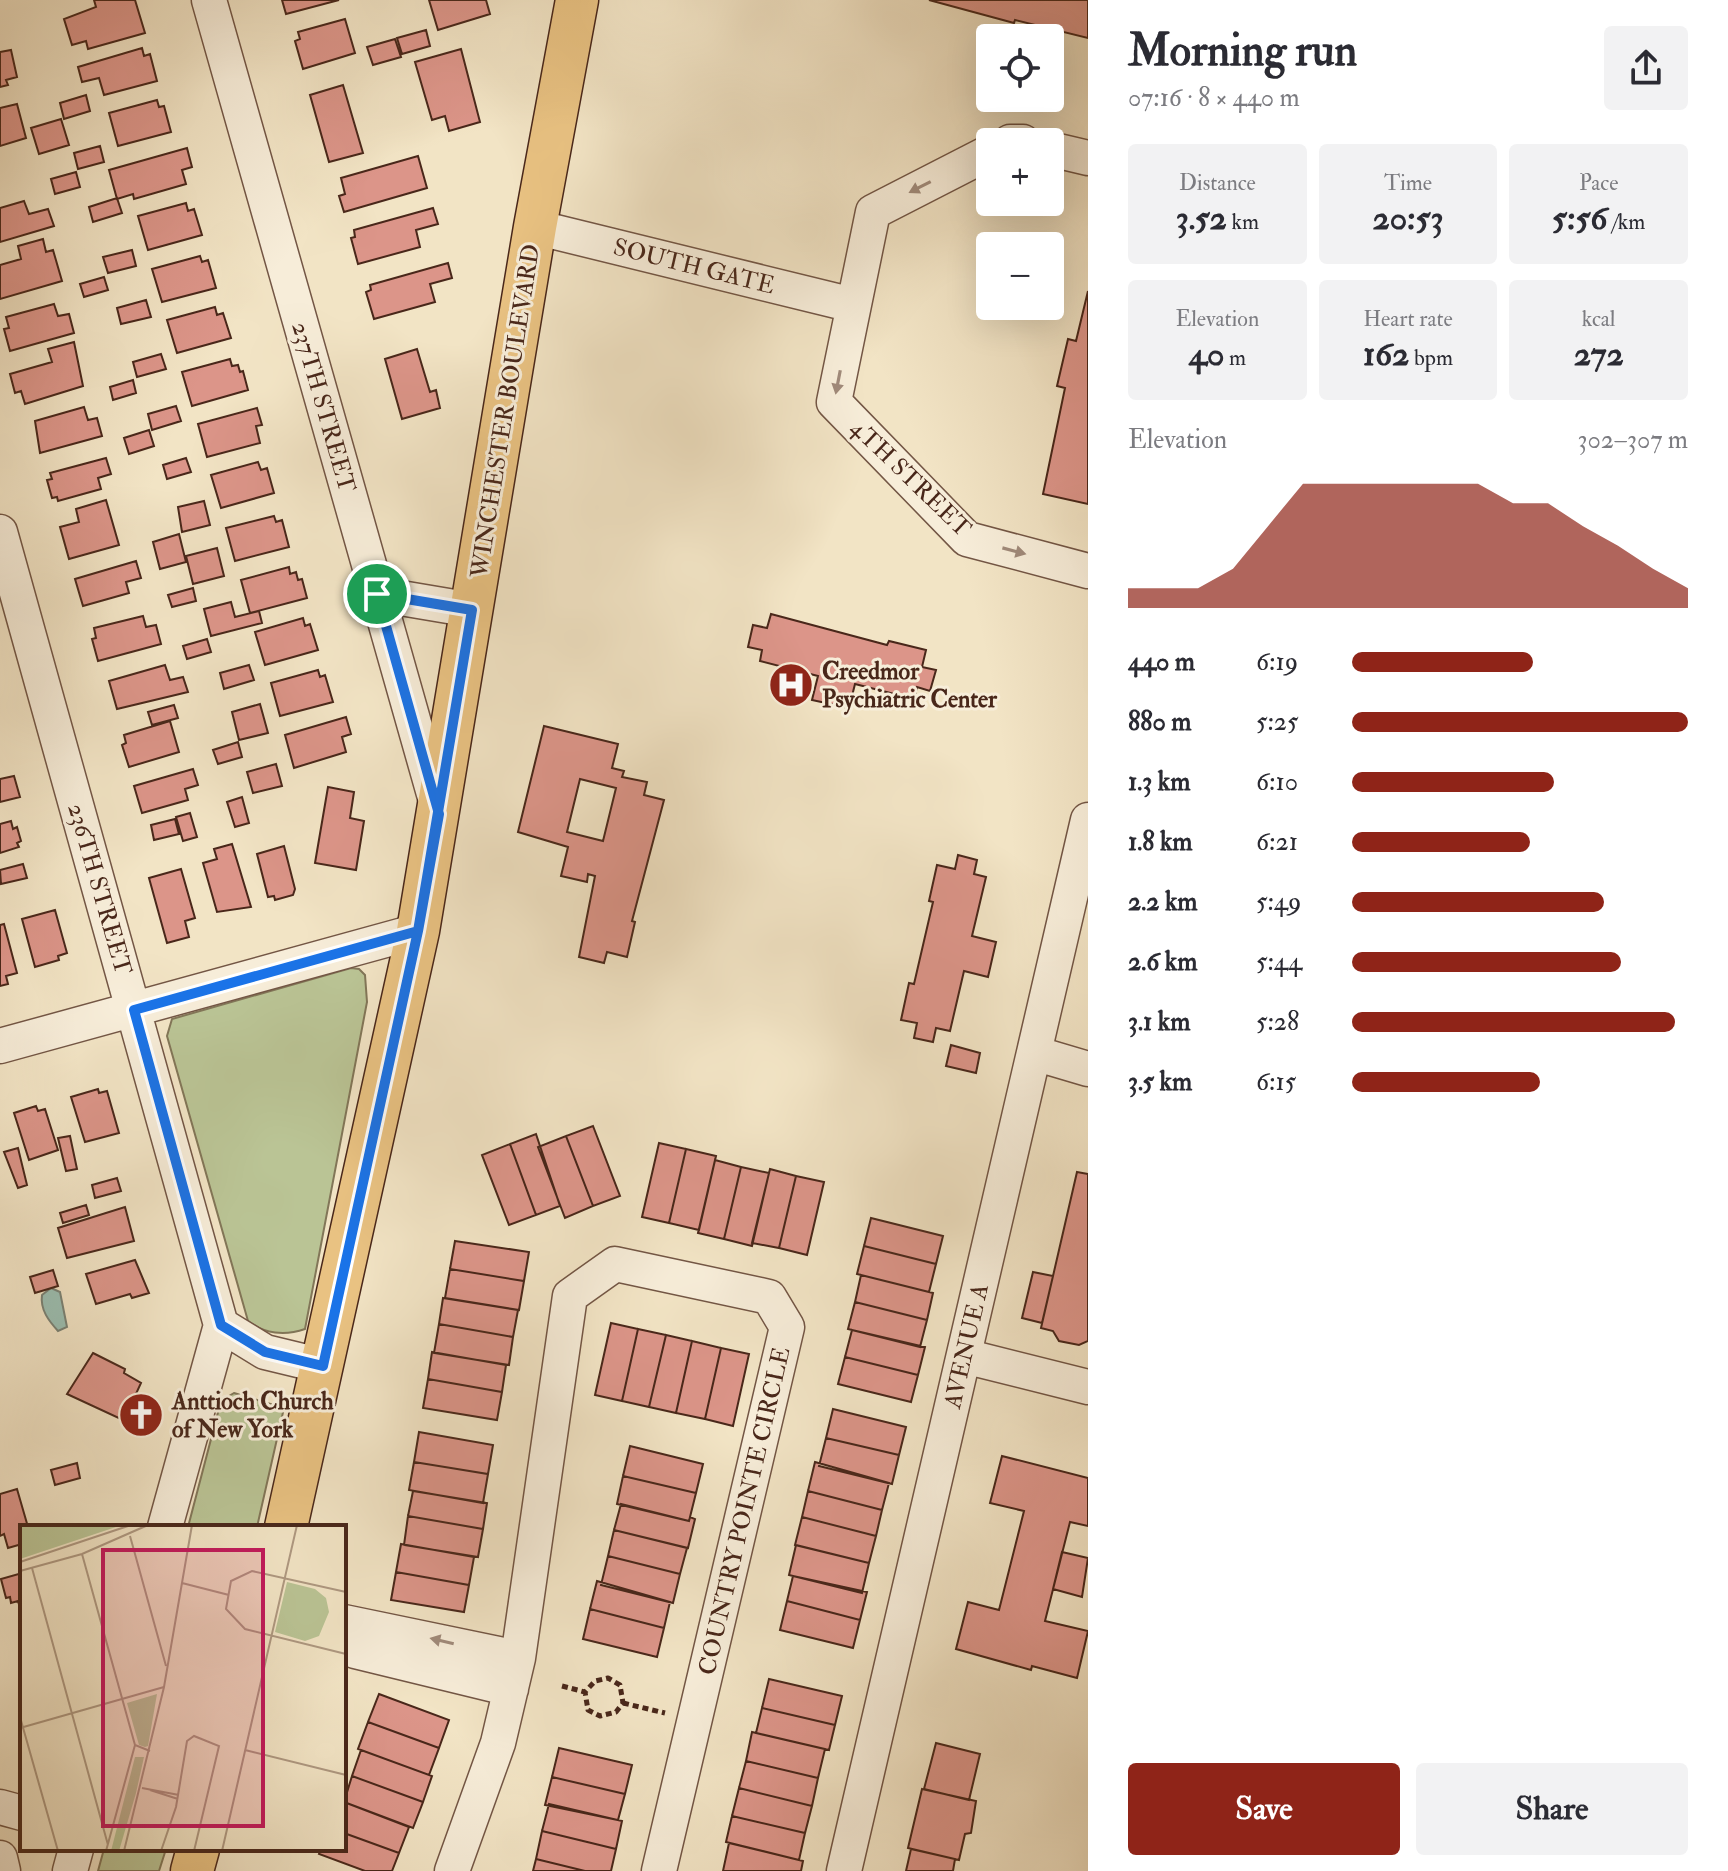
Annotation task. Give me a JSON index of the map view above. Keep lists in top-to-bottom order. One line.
{"streets":{"main road":["WINCHESTER BOULEVARD"],"street":["SOUTH GATE","237TH STREET","4TH STREET","236TH STREET","AVENUE A","COUNTRY POINTE CIRCLE"]},"crossings":[["SOUTH GATE","WINCHESTER BOULEVARD"],["SOUTH GATE","4TH STREET"],["237TH STREET","WINCHESTER BOULEVARD"]],"one_way":["4TH STREET"],"places":{"hospital":["Creedmor Psychiatric Center"],"church":["Anttioch Church of New York"]},"page":{"heading":["Morning run","07:16 · 8 × 440 m"],"map_buttons":["+","−"],"stats":[["Distance","3.52 km"],["Time","20:53"],["Pace","5:56 /km"],["Elevation","40 m"],["Heart rate","162 bpm"],["kcal","272"]],"chart":["Elevation","302–307 m"],"list":[{"name":"440 m","note":"6:19"},{"name":"880 m","note":"5:25"},{"name":"1.3 km","note":"6:10"},{"name":"1.8 km","note":"6:21"},{"name":"2.2 km","note":"5:49"},{"name":"2.6 km","note":"5:44"},{"name":"3.1 km","note":"5:28"},{"name":"3.5 km","note":"6:15"}],"buttons":["Save","Share"]}}
